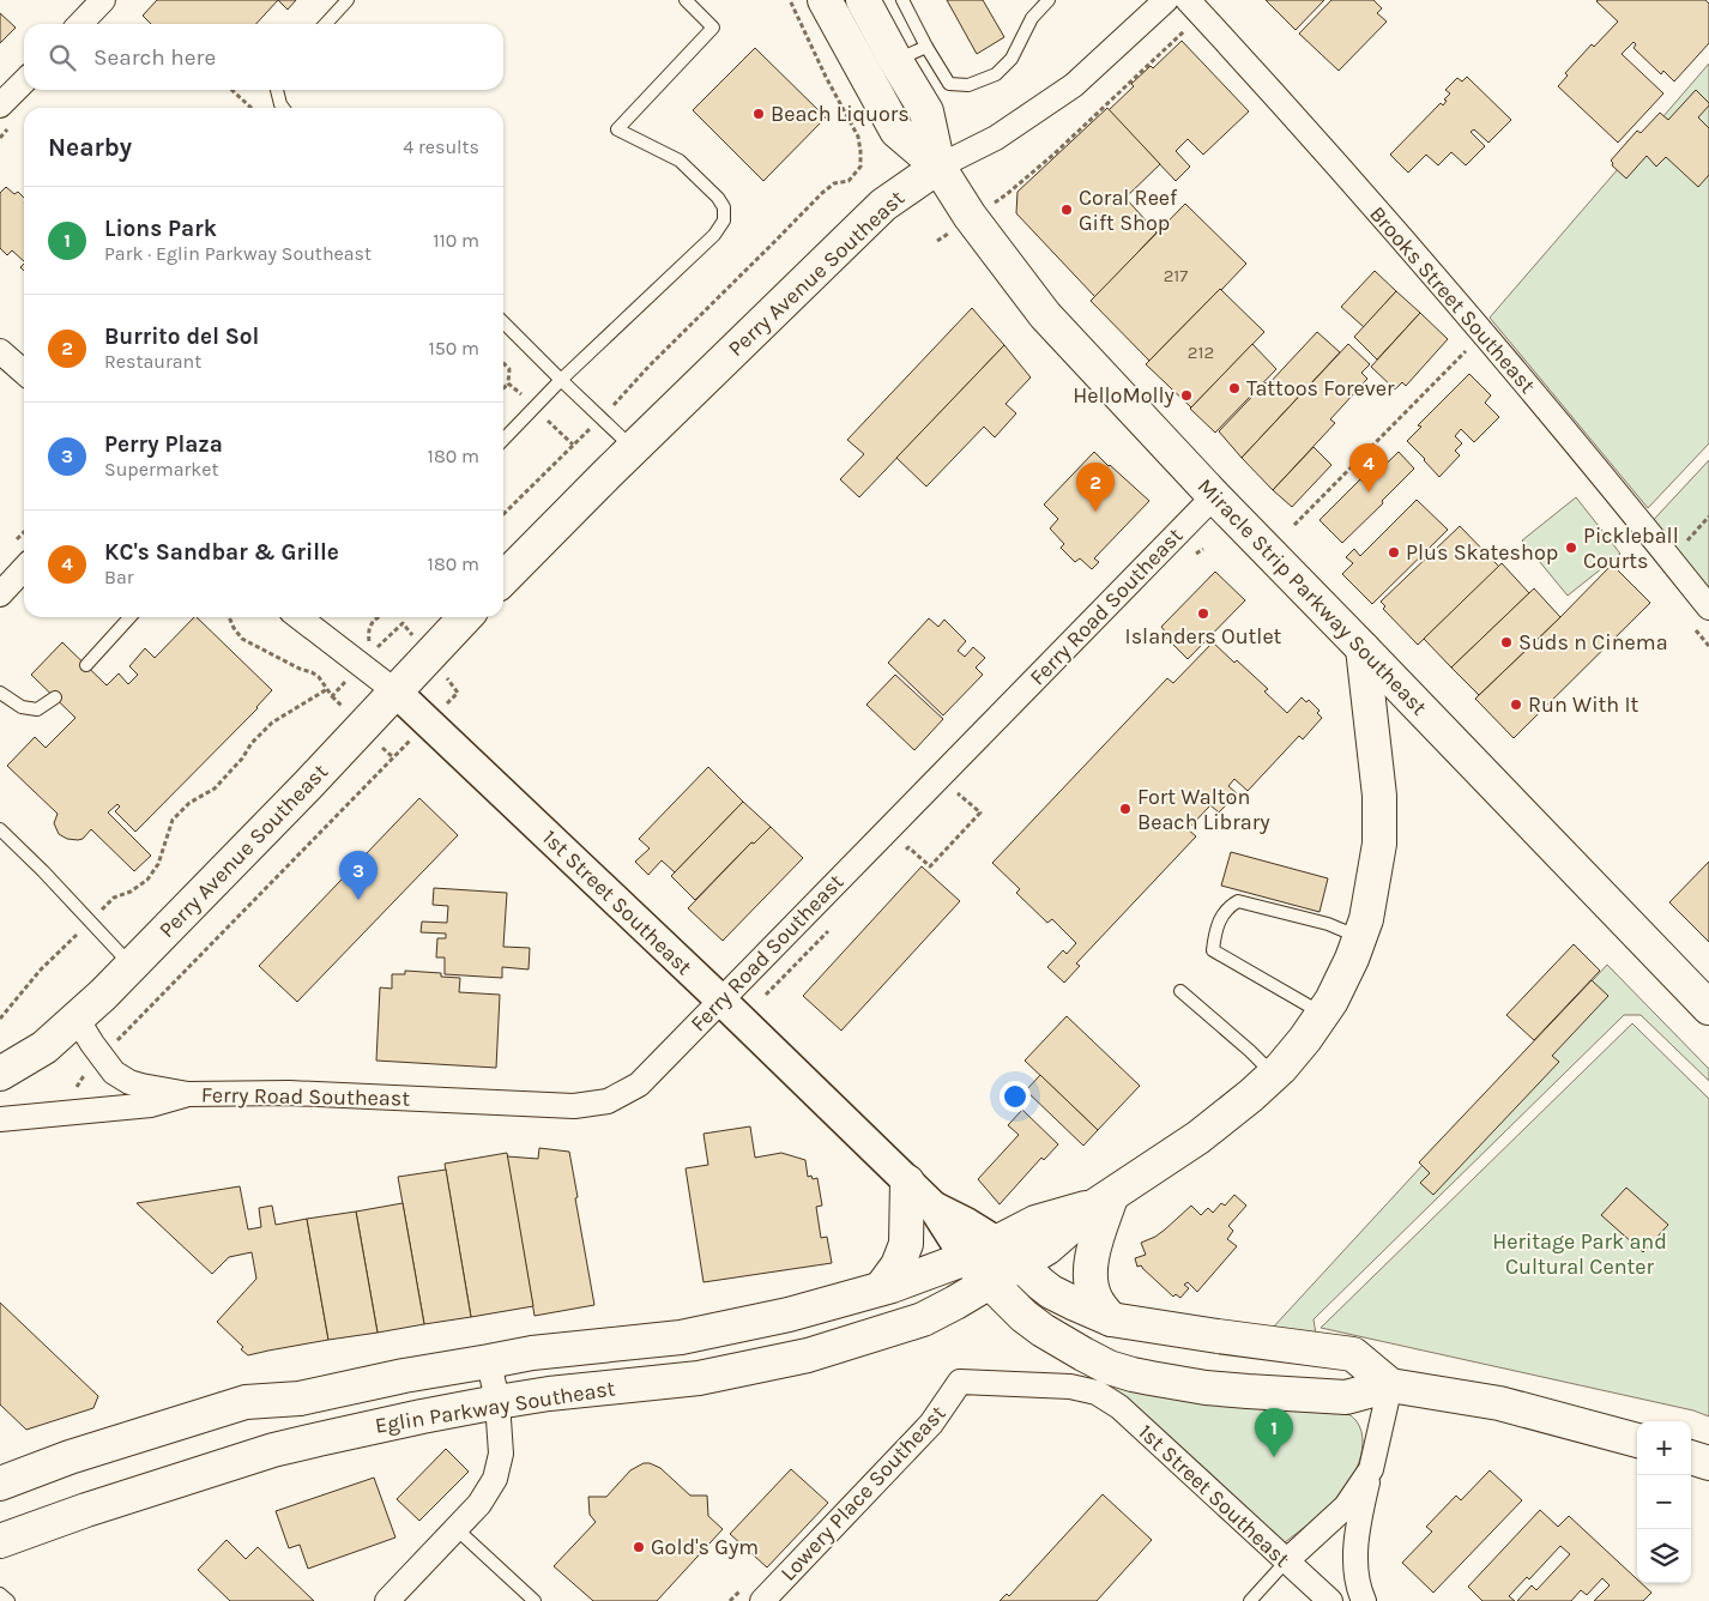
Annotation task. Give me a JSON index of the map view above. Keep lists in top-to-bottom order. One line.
{"streets":{"main road":["Perry Avenue Southeast","Miracle Strip Parkway Southeast","Eglin Parkway Southeast"],"street":["Brooks Street Southeast","Ferry Road Southeast","1st Street Southeast","Lowery Place Southeast"]},"crossings":[["Perry Avenue Southeast","Miracle Strip Parkway Southeast"],["Perry Avenue Southeast","Ferry Road Southeast"],["Perry Avenue Southeast","1st Street Southeast"],["Miracle Strip Parkway Southeast","Ferry Road Southeast"],["Ferry Road Southeast","1st Street Southeast"],["1st Street Southeast","Lowery Place Southeast"]],"parks":["Heritage Park and Cultural Center"],"places":["Beach Liquors","Coral Reef Gift Shop","Tattoos Forever","HelloMolly","Pickleball Courts","Plus Skateshop","Islanders Outlet","Suds n Cinema","Run With It","Fort Walton Beach Library","Gold's Gym"],"house_numbers":["217","212"],"page":{"search":"Search here","heading":["Nearby","4 results"],"list":[{"mark":"1","name":"Lions Park","note":"Park · Eglin Parkway Southeast","value":"110 m"},{"mark":"2","name":"Burrito del Sol","note":"Restaurant","value":"150 m"},{"mark":"3","name":"Perry Plaza","note":"Supermarket","value":"180 m"},{"mark":"4","name":"KC's Sandbar & Grille","note":"Bar","value":"180 m"}],"pins":["4","2","3","1"],"map_buttons":["+","−"]}}
